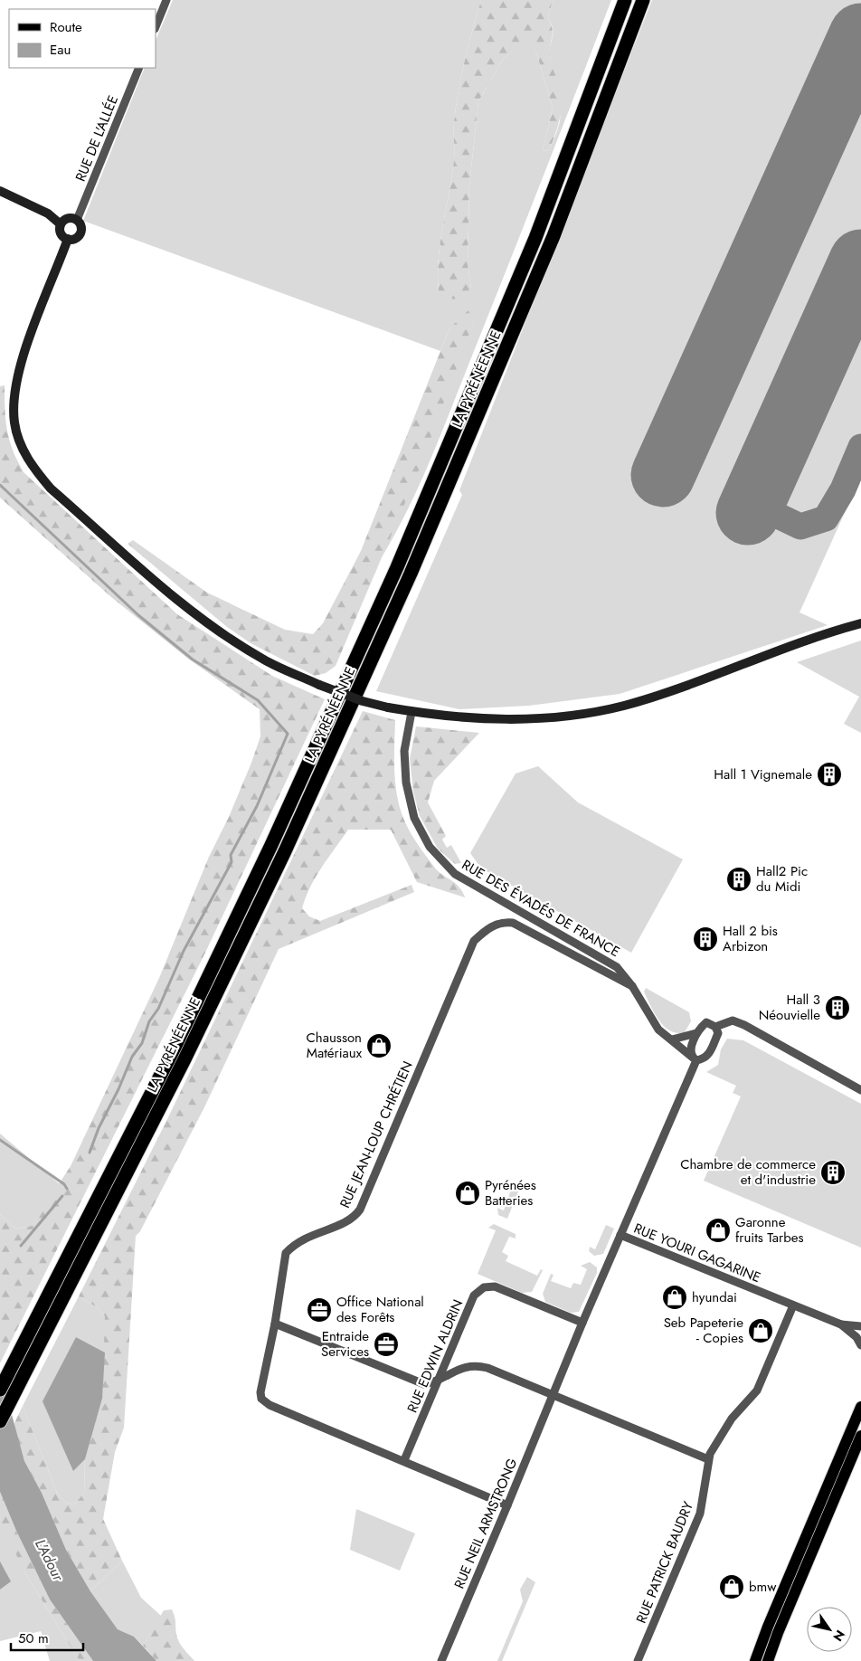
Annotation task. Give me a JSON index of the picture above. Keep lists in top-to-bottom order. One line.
{"streets":{"highway":["LA PYRÉNÉENNE"],"street":["RUE DE L'ALLÉE","RUE DES ÉVADÉS DE FRANCE","RUE JEAN-LOUP CHRÉTIEN","RUE YOURI GAGARINE","RUE EDWIN ALDRIN","RUE NEIL ARMSTRONG","RUE PATRICK BAUDRY"]},"crossings":[["RUE DES ÉVADÉS DE FRANCE","RUE JEAN-LOUP CHRÉTIEN"],["RUE DES ÉVADÉS DE FRANCE","RUE YOURI GAGARINE"],["RUE JEAN-LOUP CHRÉTIEN","RUE EDWIN ALDRIN"],["RUE YOURI GAGARINE","RUE NEIL ARMSTRONG"],["RUE YOURI GAGARINE","RUE PATRICK BAUDRY"],["RUE EDWIN ALDRIN","RUE NEIL ARMSTRONG"]],"water":["L'Adour"],"places":{"building":["Hall 1 Vignemale","Hall2 Pic du Midi","Hall 2 bis Arbizon","Hall 3 Néouvielle","Chambre de commerce et d'industrie"],"shop":["Chausson Matériaux","Pyrénées Batteries","Garonne fruits Tarbes","hyundai","Seb Papeterie - Copies","bmw"],"office":["Office National des Forêts","Entraide Services"]},"legend":["Route","Eau"],"scale_bar":"50 m","north":"bottom right"}
